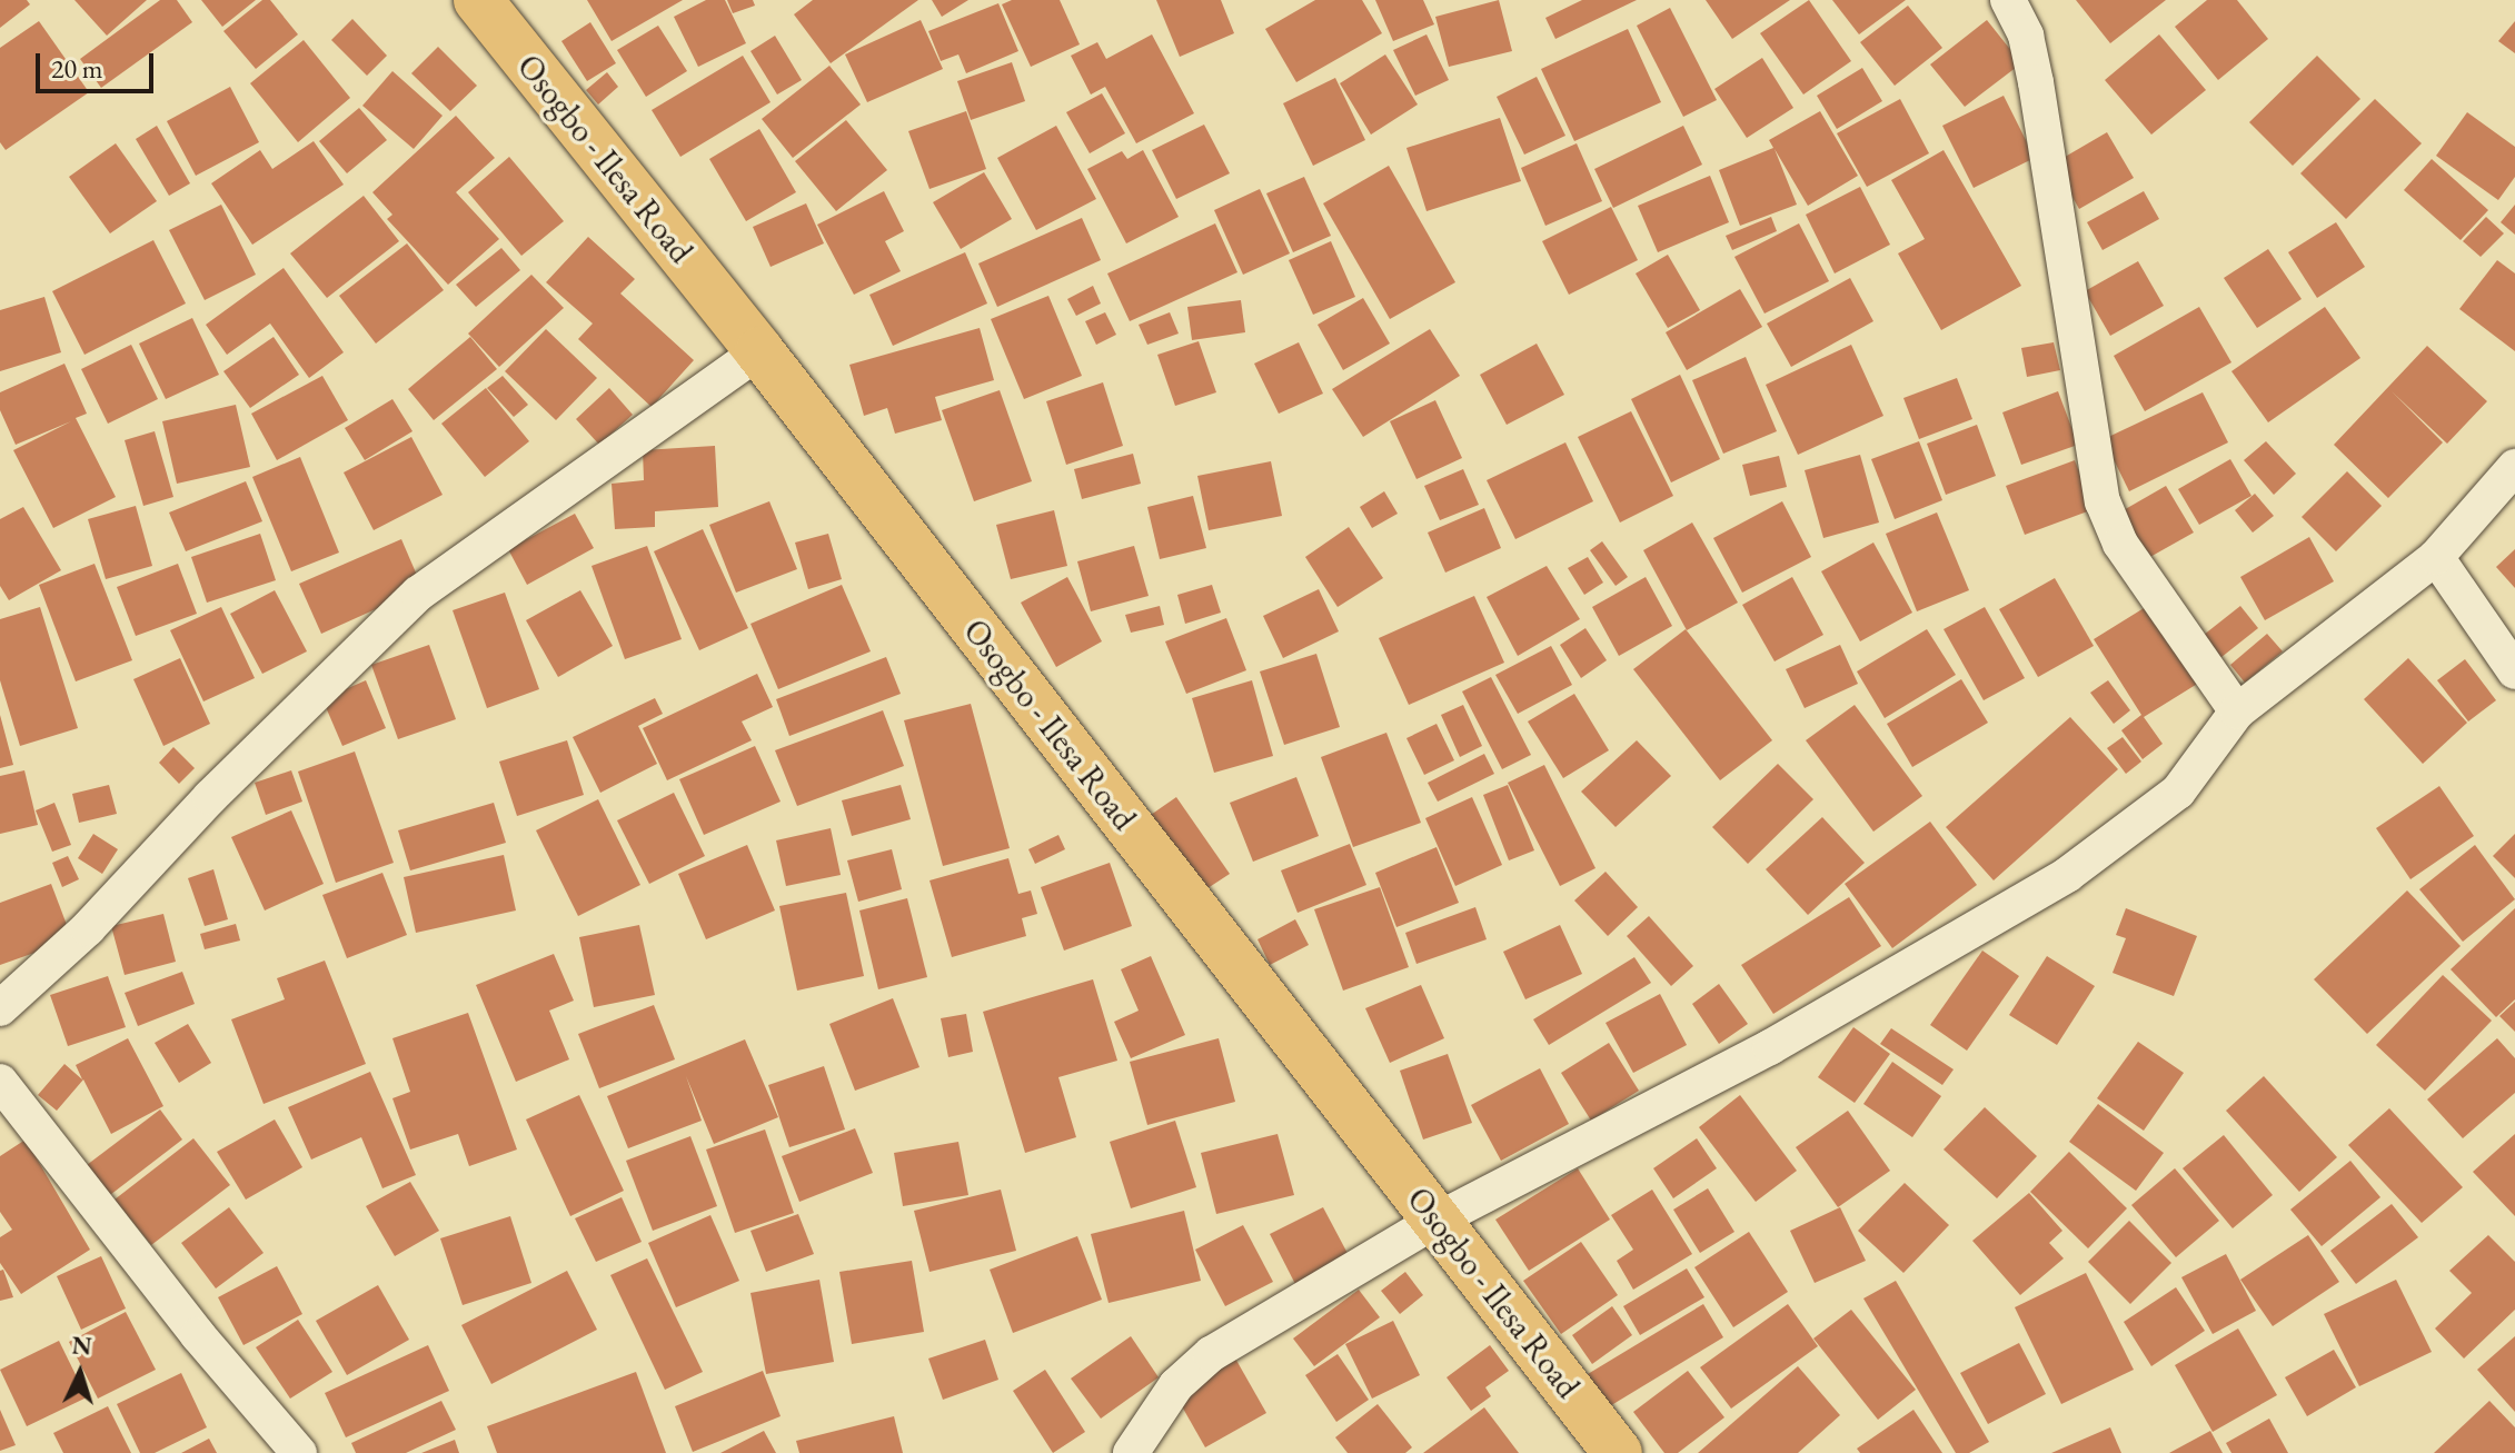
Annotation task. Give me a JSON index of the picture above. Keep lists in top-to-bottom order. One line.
{"streets":{"main road":["Osogbo - Ilesa Road"]},"scale_bar":"20 m","north":"top"}
